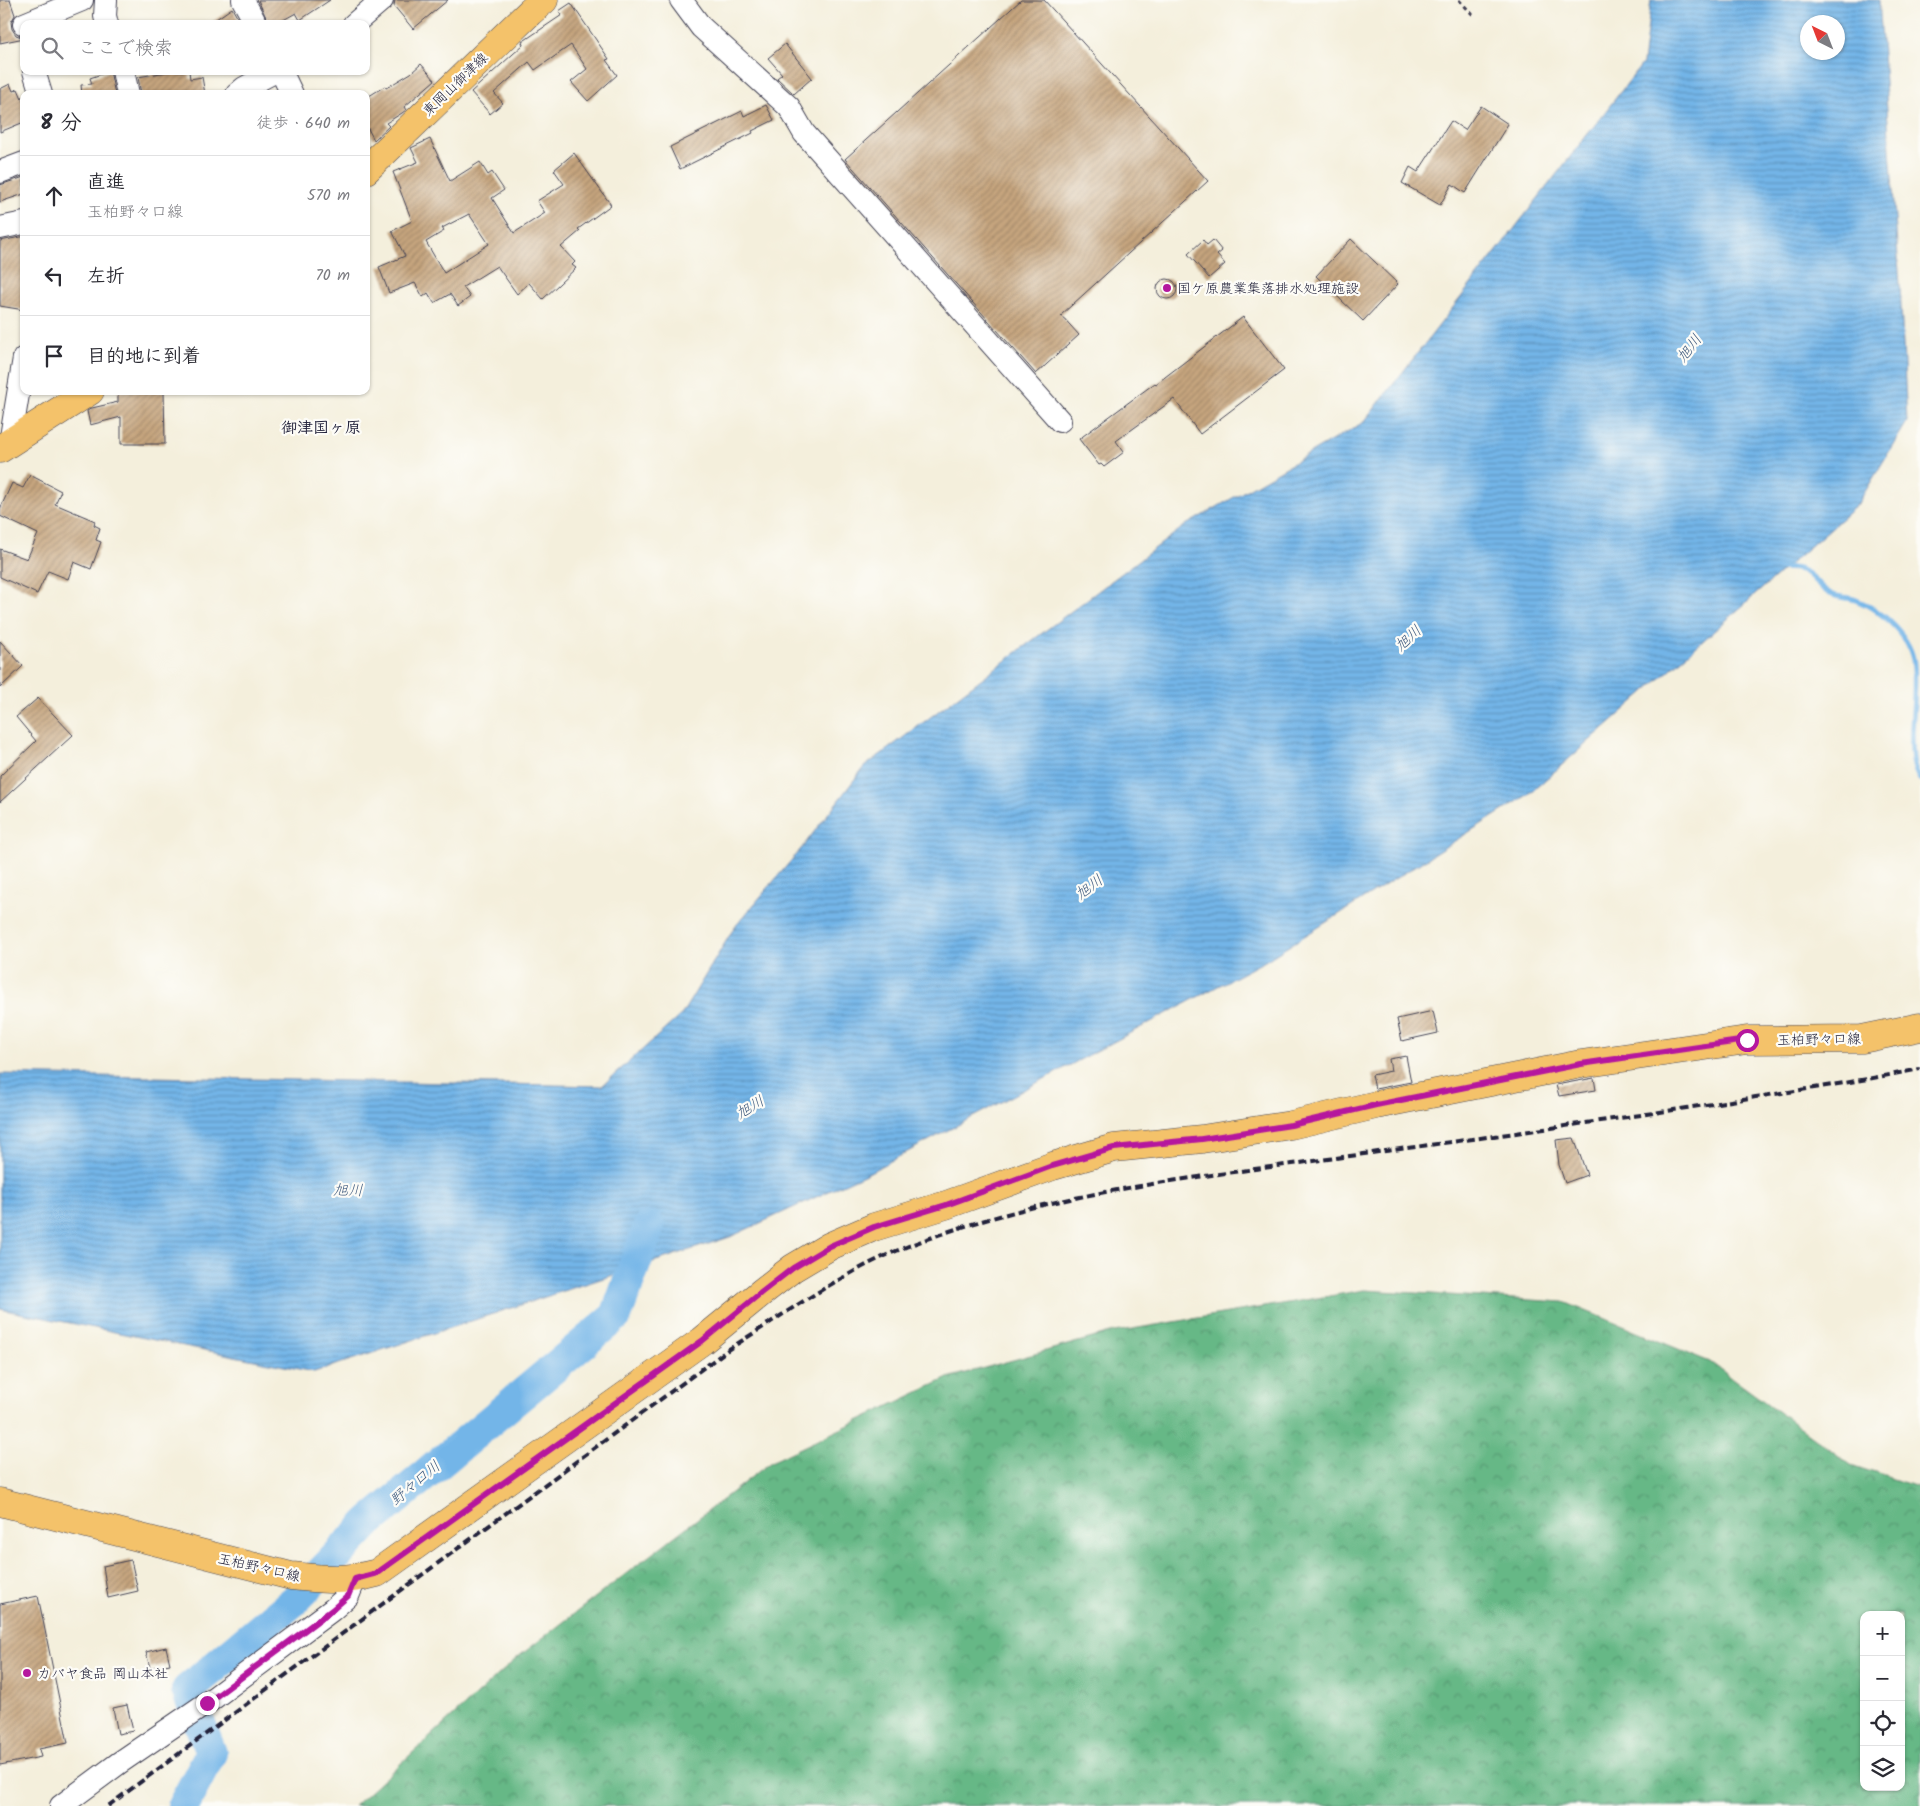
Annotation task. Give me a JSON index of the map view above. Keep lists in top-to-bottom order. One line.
{"streets":{"main road":["東岡山御津線","玉柏野々口線"]},"districts":["御津国ヶ原"],"water":["旭川","野々口川"],"places":["国ケ原農業集落排水処理施設","カバヤ食品 岡山本社"],"north":"top left","page":{"search":"ここで検索","heading":["8 分","徒歩 · 640 m"],"list":[["直進","玉柏野々口線","570 m"],["左折","70 m"],"目的地に到着"],"map_buttons":["+","−"]}}
